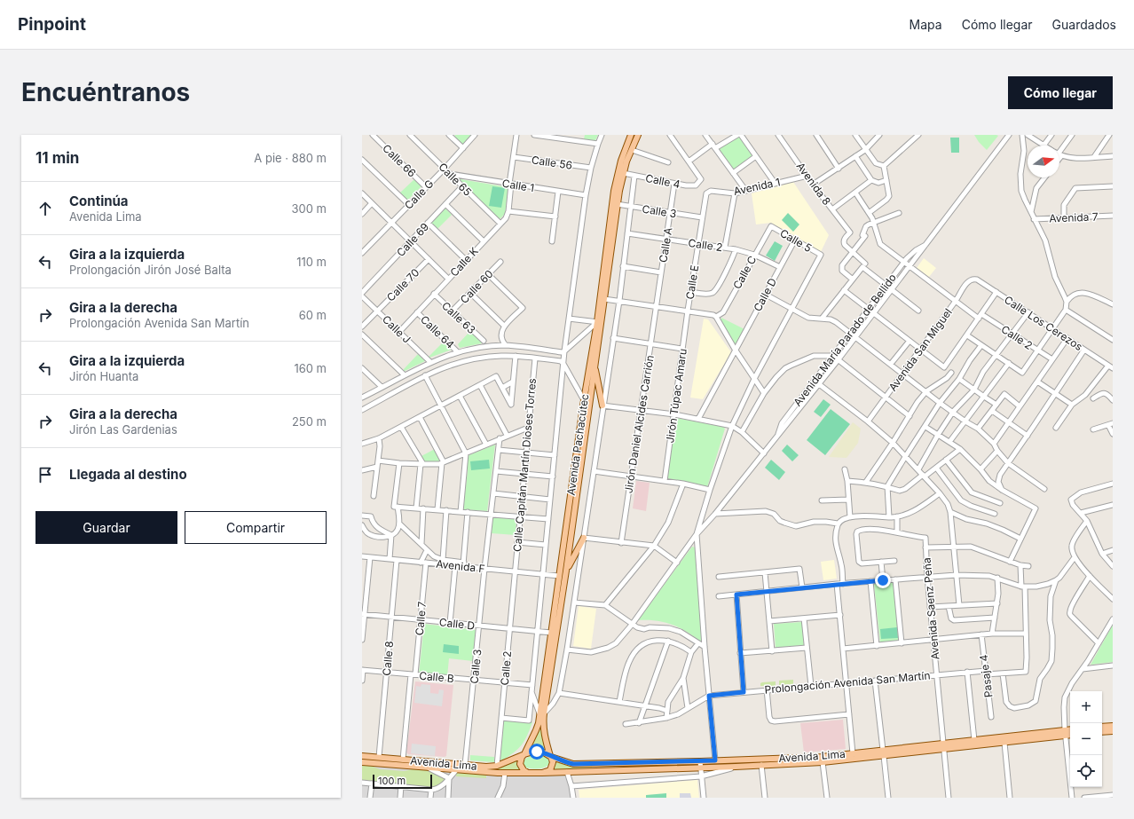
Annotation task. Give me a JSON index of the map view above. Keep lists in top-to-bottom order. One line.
{"streets":{"main road":["Avenida Pachacútec","Avenida Lima"],"street":["Calle 66","Calle 56","Calle 65","Calle 4","Avenida 8","Calle 1","Avenida 1","Calle G","Calle 3","Avenida 7","Calle 69","Calle 5","Calle A","Calle 2","Calle K","Calle C","Calle E","Calle 70","Calle 60","Calle D","Calle 63","Calle Los Cerezos","Calle J","Calle 64","Avenida María Parado de Bellido","Avenida San Miguel","Jirón Túpac Amaru","Jirón Daniel Alcides Carrión","Calle Capitán Martín Dioses Torres","Avenida F","Avenida Saenz Peña","Calle 7","Calle 8","Pasaje 4","Calle B","Prolongación Avenida San Martín"]},"crossings":[["Calle 66","Calle G"],["Calle 56","Calle K"],["Calle 56","Avenida Pachacútec"],["Calle 65","Calle 1"],["Calle 65","Calle G"],["Calle 65","Calle 69"],["Calle 65","Calle K"],["Calle 4","Calle A"],["Calle 4","Avenida Pachacútec"],["Avenida 8","Avenida 1"],["Calle 1","Calle K"],["Calle 1","Avenida Pachacútec"],["Avenida 1","Calle E"],["Calle 3","Calle A"],["Calle 3","Calle E"],["Calle 3","Calle D"],["Calle 3","Avenida Pachacútec"],["Calle 3","Avenida F"],["Calle 3","Calle B"],["Calle 3","Avenida Lima"],["Calle 5","Calle C"],["Calle 5","Calle D"],["Calle A","Calle 2"],["Calle A","Jirón Daniel Alcides Carrión"],["Calle 2","Calle C"],["Calle 2","Calle E"],["Calle 2","Calle D"],["Calle 2","Avenida María Parado de Bellido"],["Calle 2","Avenida San Miguel"],["Calle 2","Avenida Pachacútec"],["Calle 2","Calle Capitán Martín Dioses Torres"],["Calle 2","Avenida F"],["Calle 2","Calle B"],["Calle 2","Avenida Lima"],["Calle K","Calle 63"],["Calle K","Calle J"],["Calle K","Calle 64"],["Calle E","Jirón Túpac Amaru"],["Calle 70","Calle J"],["Calle 60","Calle 63"],["Calle D","Avenida Pachacútec"],["Calle D","Calle 7"],["Calle D","Calle 8"],["Calle Los Cerezos","Avenida San Miguel"],["Avenida María Parado de Bellido","Avenida Pachacútec"],["Avenida Pachacútec","Avenida F"],["Avenida Pachacútec","Calle B"],["Avenida Pachacútec","Avenida Lima"],["Calle Capitán Martín Dioses Torres","Avenida F"],["Avenida F","Calle 7"],["Avenida F","Calle 8"],["Avenida Saenz Peña","Prolongación Avenida San Martín"],["Avenida Saenz Peña","Avenida Lima"],["Calle 7","Calle B"],["Calle 7","Avenida Lima"],["Calle 8","Calle B"],["Calle 8","Avenida Lima"],["Pasaje 4","Prolongación Avenida San Martín"]],"scale_bar":"100 m","north":"right","page":{"header":"Pinpoint","nav":["Mapa","Cómo llegar","Guardados"],"buttons":["Cómo llegar",["Guardar","Compartir"]],"title":"Encuéntranos","heading":["11 min","A pie · 880 m"],"list":[["Continúa","Avenida Lima","300 m"],["Gira a la izquierda","Prolongación Jirón José Balta","110 m"],["Gira a la derecha","Prolongación Avenida San Martín","60 m"],["Gira a la izquierda","Jirón Huanta","160 m"],["Gira a la derecha","Jirón Las Gardenias","250 m"],"Llegada al destino"],"map_buttons":["+","−"],"scale":"100 m"}}
